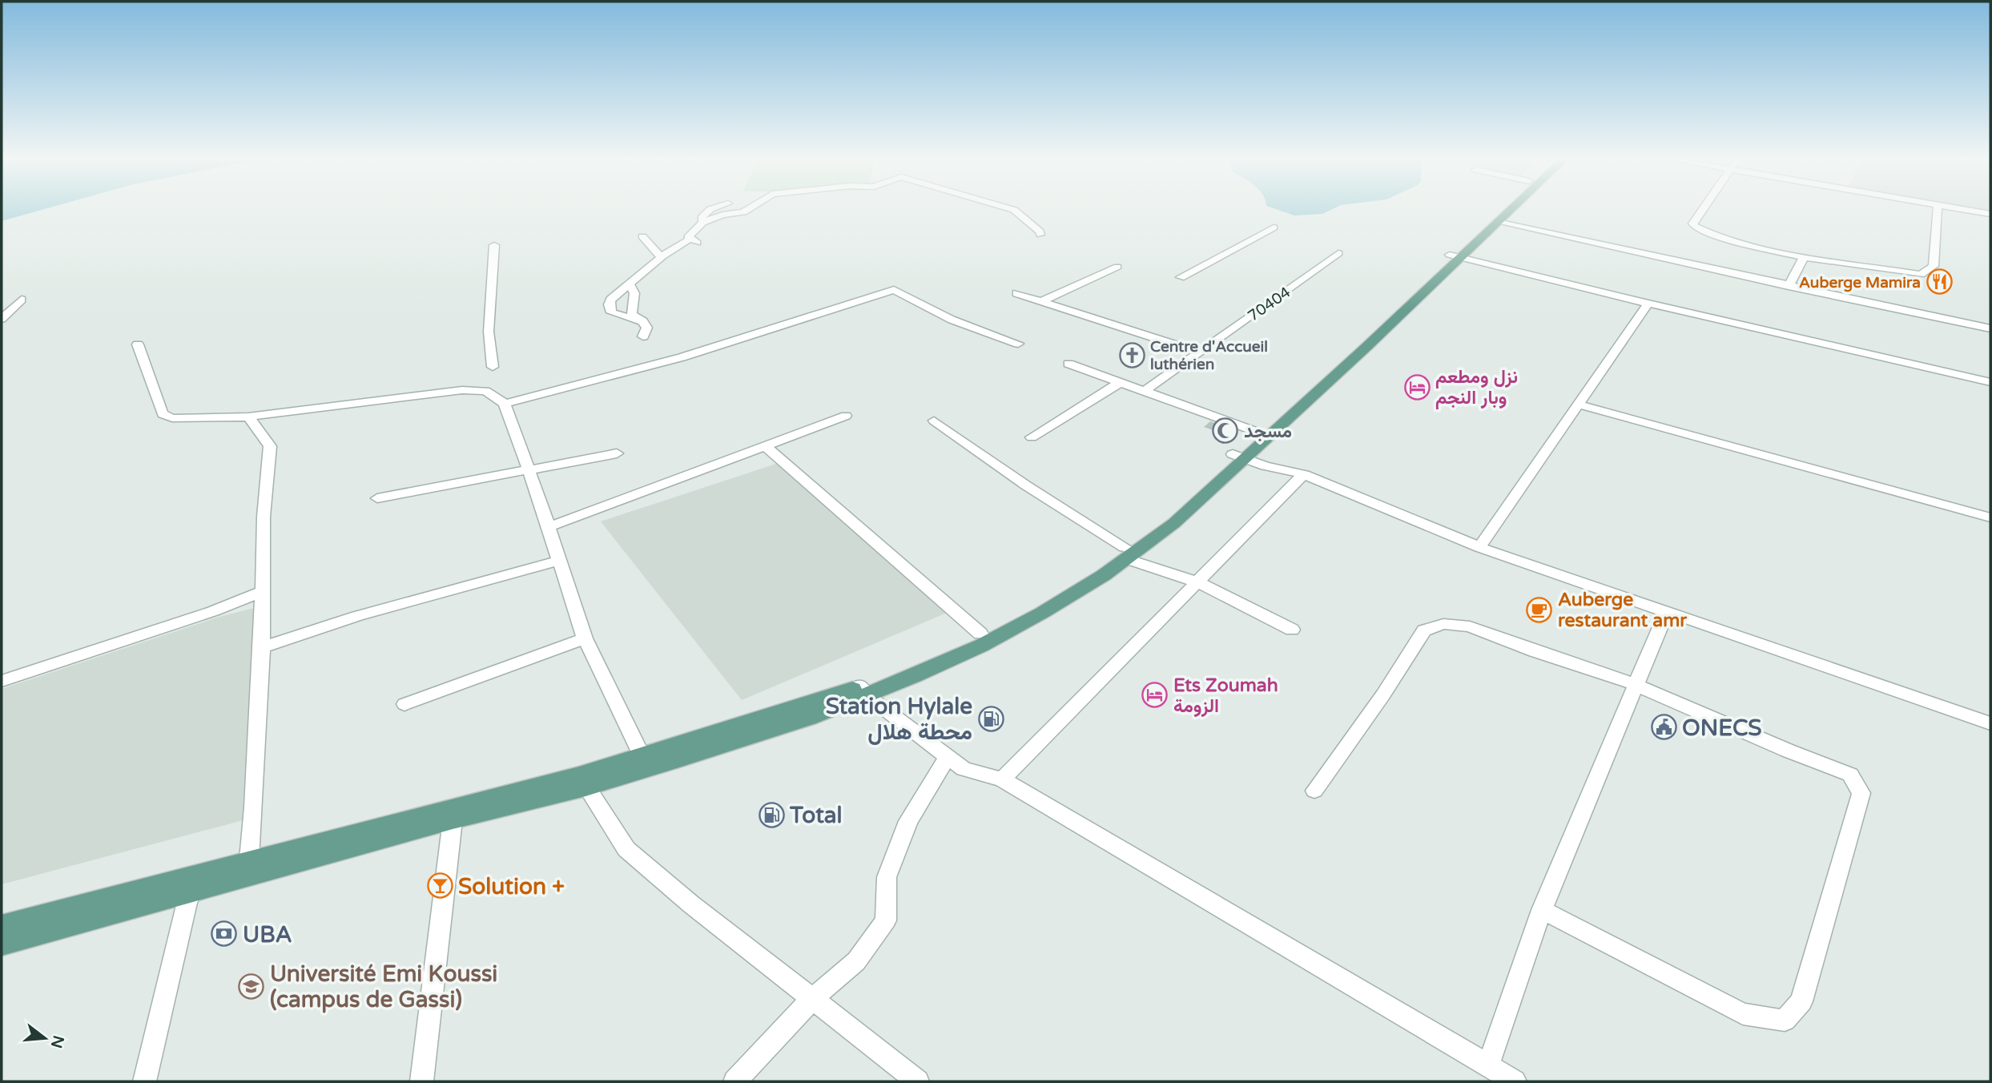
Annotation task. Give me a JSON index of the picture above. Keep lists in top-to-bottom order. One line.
{"streets":{"street":["70404"]},"places":{"restaurant":["Auberge Mamira"],"church":["Centre d'Accueil luthérien"],"hotel":["نزل ومطعم وبار النجم","Ets Zoumah الزومة"],"mosque":["مسجد"],"cafe":["Auberge restaurant amr"],"fuel station":["Station Hylale محطة هلال","Total"],"public building":["ONECS"],"bar":["Solution +"],"bank":["UBA"],"school or university":["Université Emi Koussi (campus de Gassi)"]},"north":"right"}
